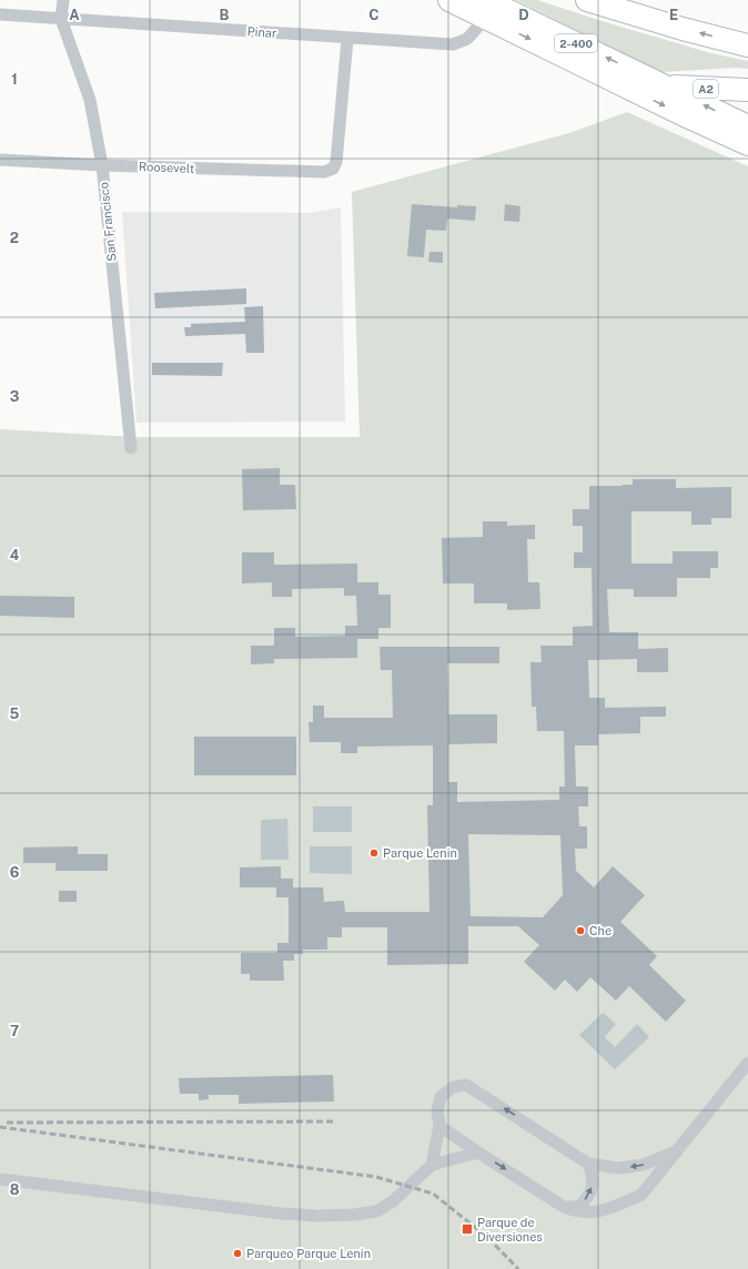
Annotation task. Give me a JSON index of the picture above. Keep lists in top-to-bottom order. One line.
{"streets":{"highway":["2-400","A2"],"street":["Pinar","Roosevelt","San Francisco"]},"crossings":[["Pinar","2-400"],["Pinar","A2"],["Pinar","Roosevelt"],["Pinar","San Francisco"],["2-400","A2"],["Roosevelt","San Francisco"]],"places":{"other":["Parque Lenin","Che","Parqueo Parque Lenin"],"transit":["Parque de Diversiones"]},"grid":{"columns":["A","B","C","D","E"],"rows":["1","2","3","4","5","6","7","8"]}}
